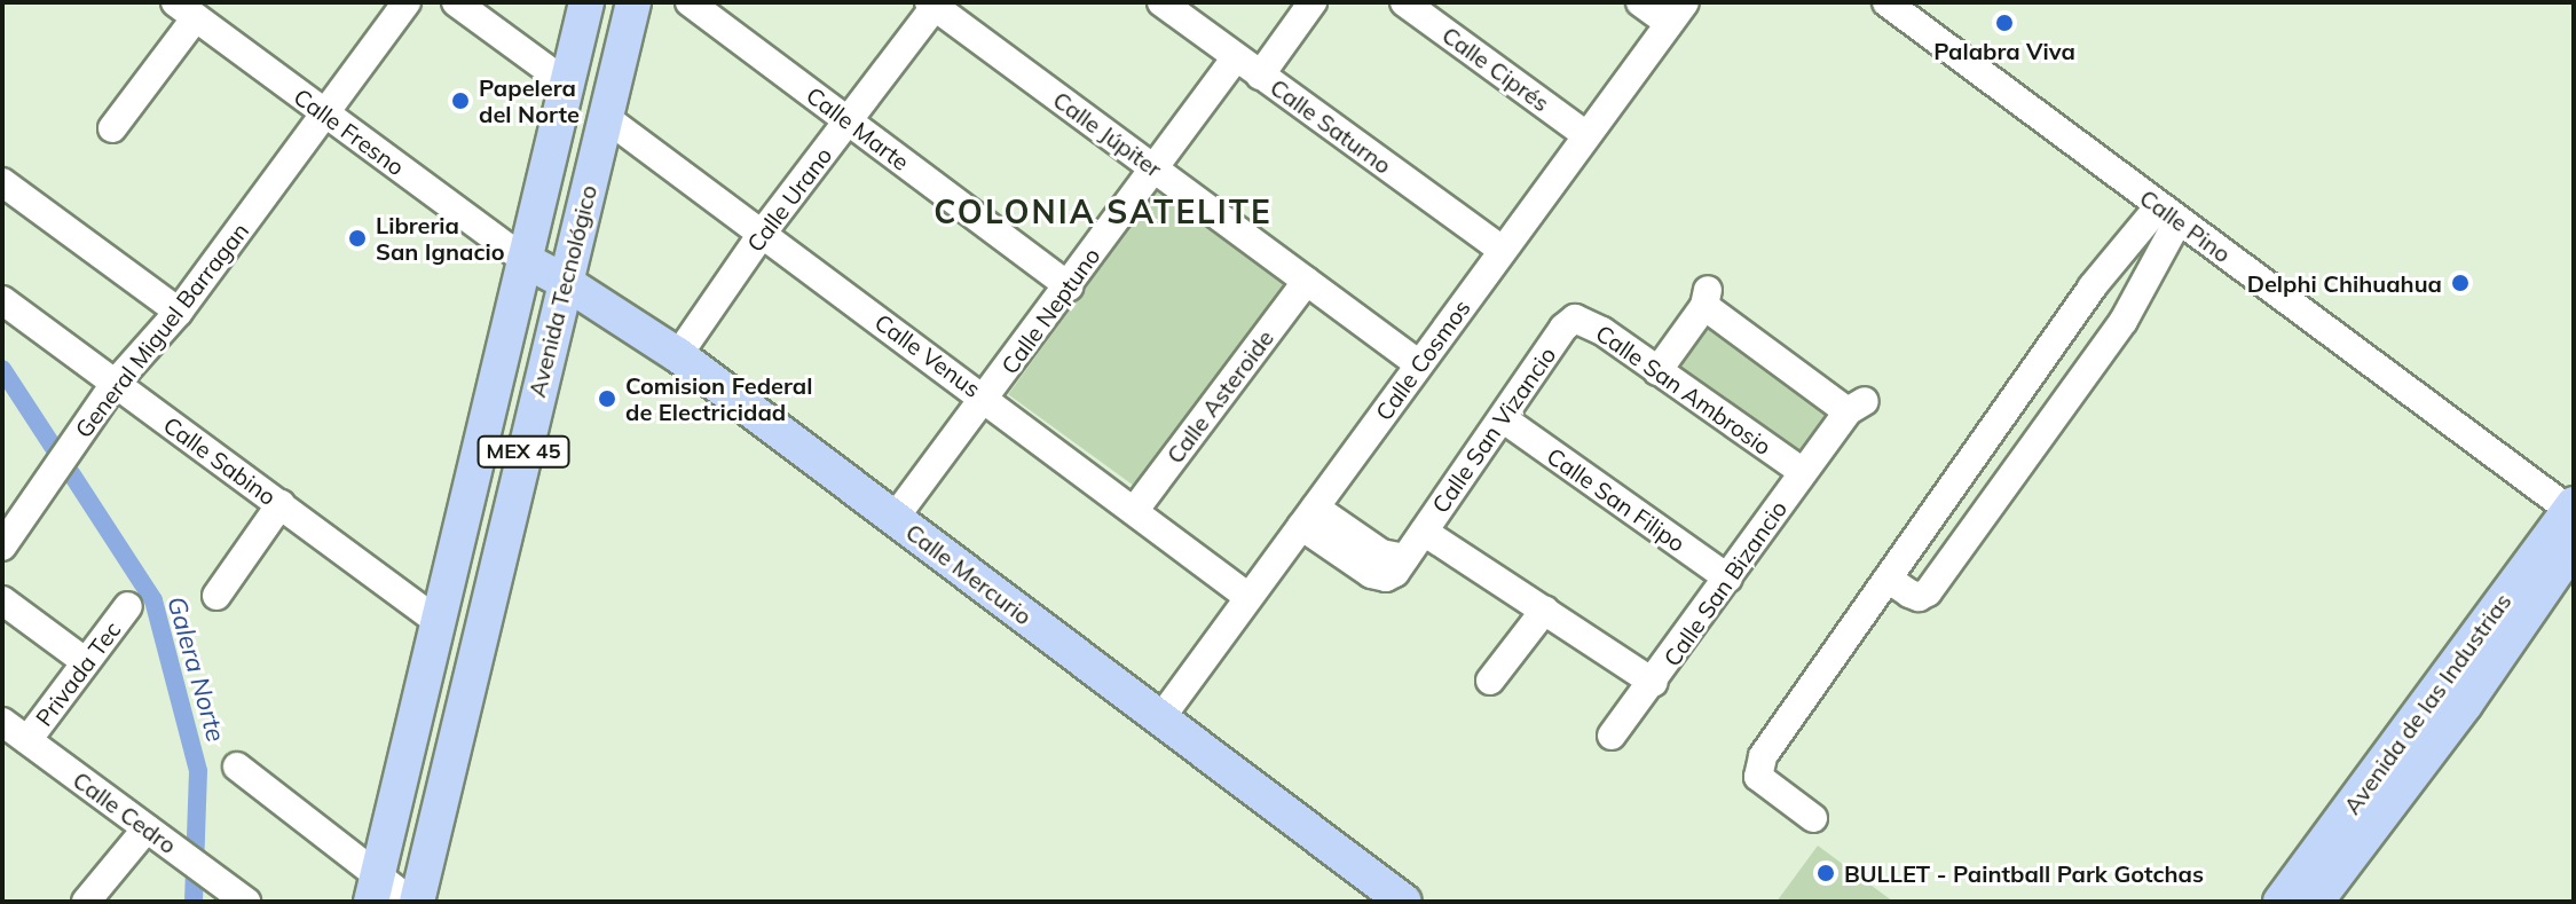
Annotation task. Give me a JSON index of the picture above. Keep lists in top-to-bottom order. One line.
{"streets":{"main road":["Avenida Tecnológico","MEX 45","Calle Mercurio","Avenida de las Industrias"],"street":["Calle Ciprés","Calle Saturno","Calle Marte","Calle Fresno","Calle Júpiter","Calle Urano","Calle Pino","Calle Neptuno","General Miguel Barragan","Calle Venus","Calle Cosmos","Calle San Ambrosio","Calle Asteroide","Calle San Vizancio","Calle Sabino","Calle San Filipo","Calle San Bizancio","Privada Tec","Calle Cedro"]},"crossings":[["Calle Ciprés","Calle Cosmos"],["Calle Saturno","Calle Neptuno"],["Calle Saturno","Calle Cosmos"],["Calle Marte","Calle Urano"],["Calle Marte","Calle Neptuno"],["Calle Fresno","Avenida Tecnológico"],["Calle Fresno","General Miguel Barragan"],["Calle Fresno","Calle Mercurio"],["Calle Júpiter","Calle Urano"],["Calle Júpiter","Calle Neptuno"],["Calle Júpiter","Calle Cosmos"],["Calle Júpiter","Calle Asteroide"],["Calle Urano","Calle Venus"],["Calle Urano","Calle Mercurio"],["Calle Pino","Avenida de las Industrias"],["Avenida Tecnológico","Calle Venus"],["Avenida Tecnológico","Calle Sabino"],["Avenida Tecnológico","Calle Mercurio"],["Calle Neptuno","Calle Venus"],["Calle Neptuno","Calle Mercurio"],["General Miguel Barragan","Calle Sabino"],["Calle Venus","Calle Cosmos"],["Calle Venus","Calle Asteroide"],["Calle Cosmos","Calle Mercurio"],["Calle San Ambrosio","Calle San Vizancio"],["Calle San Ambrosio","Calle San Bizancio"],["Calle San Vizancio","Calle San Filipo"],["Calle San Vizancio","Calle San Bizancio"],["Calle San Filipo","Calle San Bizancio"],["Privada Tec","Calle Cedro"]],"districts":["COLONIA SATELITE"],"water":["Galera Norte"],"places":["Palabra Viva","Papelera del Norte","Libreria San Ignacio","Delphi Chihuahua","Comision Federal de Electricidad","BULLET - Paintball Park Gotchas"]}
